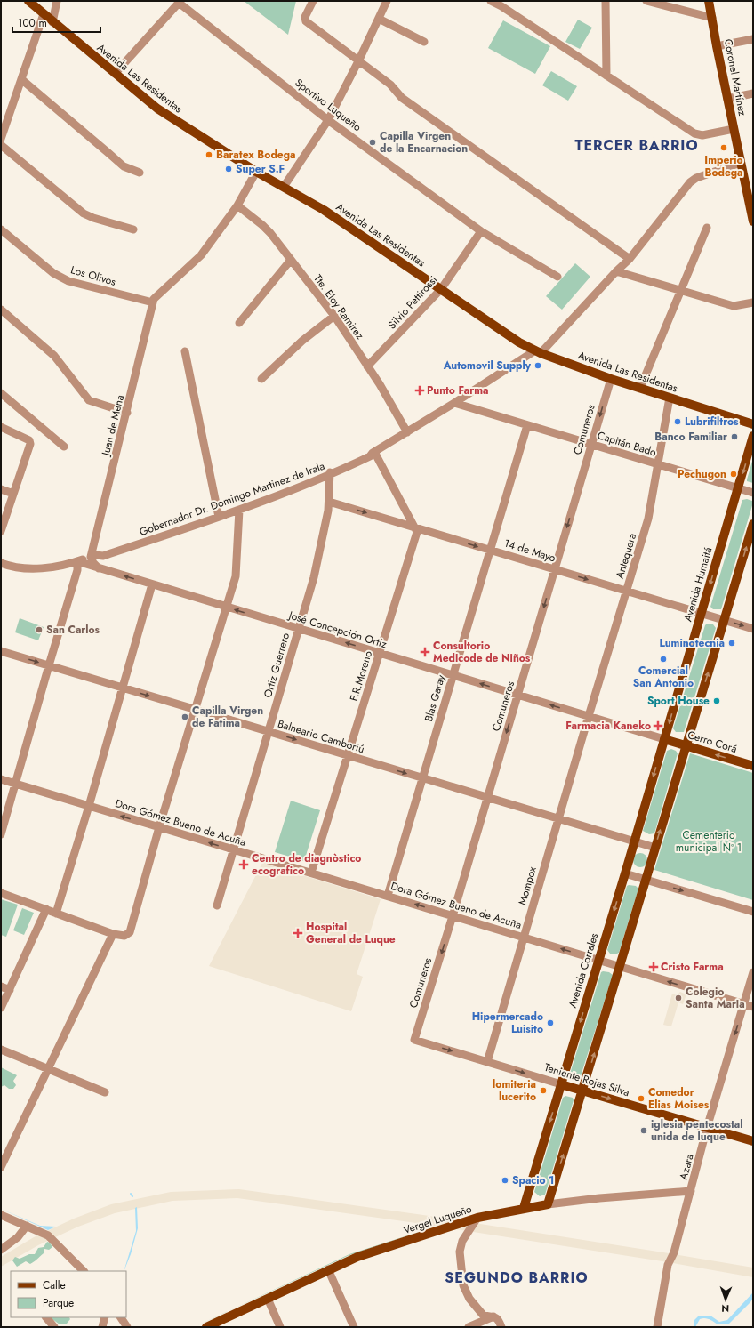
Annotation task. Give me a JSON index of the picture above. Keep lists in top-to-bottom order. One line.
{"streets":{"main road":["Coronel Martínez","Avenida Las Residentas","Avenida Humaitá","Cerro Corá","Avenida Corrales","Teniente Rojas Silva","Vergel Luqueño"],"street":["Sportivo Luqueño","Los Olivos","Silvio Pettirossi","Tte. Eloy Ramirez","Juan de Mena","Comuneros","Capitán Bado","Gobernador Dr. Domingo Martinez de Irala","14 de Mayo","Antequera","José Concepción Ortiz","Ortiz Guerrero","F.R.Moreno","Blas Garay","Balneario Camboriú","Dora Gómez Bueno de Acuña","Mompox","Azara"]},"crossings":[["Coronel Martínez","Gobernador Dr. Domingo Martinez de Irala"],["Avenida Las Residentas","Silvio Pettirossi"],["Avenida Las Residentas","Comuneros"],["Avenida Las Residentas","Gobernador Dr. Domingo Martinez de Irala"],["Avenida Las Residentas","Antequera"],["Sportivo Luqueño","Silvio Pettirossi"],["Los Olivos","Juan de Mena"],["Silvio Pettirossi","Tte. Eloy Ramirez"],["Tte. Eloy Ramirez","Gobernador Dr. Domingo Martinez de Irala"],["Juan de Mena","Gobernador Dr. Domingo Martinez de Irala"],["Comuneros","Capitán Bado"],["Comuneros","14 de Mayo"],["Comuneros","José Concepción Ortiz"],["Comuneros","Balneario Camboriú"],["Comuneros","Dora Gómez Bueno de Acuña"],["Comuneros","Teniente Rojas Silva"],["Capitán Bado","Gobernador Dr. Domingo Martinez de Irala"],["Capitán Bado","Antequera"],["Capitán Bado","Avenida Humaitá"],["Capitán Bado","Blas Garay"],["Gobernador Dr. Domingo Martinez de Irala","José Concepción Ortiz"],["Gobernador Dr. Domingo Martinez de Irala","Ortiz Guerrero"],["14 de Mayo","Antequera"],["14 de Mayo","Avenida Humaitá"],["14 de Mayo","Ortiz Guerrero"],["14 de Mayo","F.R.Moreno"],["14 de Mayo","Blas Garay"],["Antequera","José Concepción Ortiz"],["Antequera","Mompox"],["Avenida Humaitá","José Concepción Ortiz"],["Avenida Humaitá","Cerro Corá"],["Avenida Humaitá","Avenida Corrales"],["José Concepción Ortiz","Ortiz Guerrero"],["José Concepción Ortiz","F.R.Moreno"],["José Concepción Ortiz","Blas Garay"],["José Concepción Ortiz","Cerro Corá"],["José Concepción Ortiz","Mompox"],["José Concepción Ortiz","Avenida Corrales"],["Ortiz Guerrero","Balneario Camboriú"],["Ortiz Guerrero","Dora Gómez Bueno de Acuña"],["F.R.Moreno","Balneario Camboriú"],["F.R.Moreno","Dora Gómez Bueno de Acuña"],["Blas Garay","Balneario Camboriú"],["Blas Garay","Dora Gómez Bueno de Acuña"],["Balneario Camboriú","Mompox"],["Balneario Camboriú","Avenida Corrales"],["Cerro Corá","Avenida Corrales"],["Dora Gómez Bueno de Acuña","Mompox"],["Dora Gómez Bueno de Acuña","Avenida Corrales"],["Dora Gómez Bueno de Acuña","Azara"],["Mompox","Teniente Rojas Silva"],["Avenida Corrales","Teniente Rojas Silva"],["Avenida Corrales","Vergel Luqueño"],["Teniente Rojas Silva","Azara"],["Azara","Vergel Luqueño"]],"one_way":["Comuneros","14 de Mayo","José Concepción Ortiz","Balneario Camboriú","Cerro Corá","Dora Gómez Bueno de Acuña","Teniente Rojas Silva","Azara"],"districts":["TERCER BARRIO","SEGUNDO BARRIO"],"parks":["Cementerio municipal Nº 1"],"places":{"other":["Capilla Virgen de la Encarnacion","Imperio Bodega","Baratex Bodega","Super S.F","Automovil Supply","Lubrifiltros","Banco Familiar","Pechugon","San Carlos","Luminotecnia","Comercial San Antonio","Sport House","Capilla Virgen de Fatima","Colegio Santa Maria","Hipermercado Luisito","lomiteria lucerito","Comedor Elias Moises","iglesia pentecostal unida de luque","Spacio 1"],"health":["Punto Farma","Consultorio Medicode de Niños","Farmacia Kaneko","Centro de diagnòstico ecografico","Hospital General de Luque","Cristo Farma"]},"legend":["Calle","Parque"],"scale_bar":"100 m","north":"bottom"}
